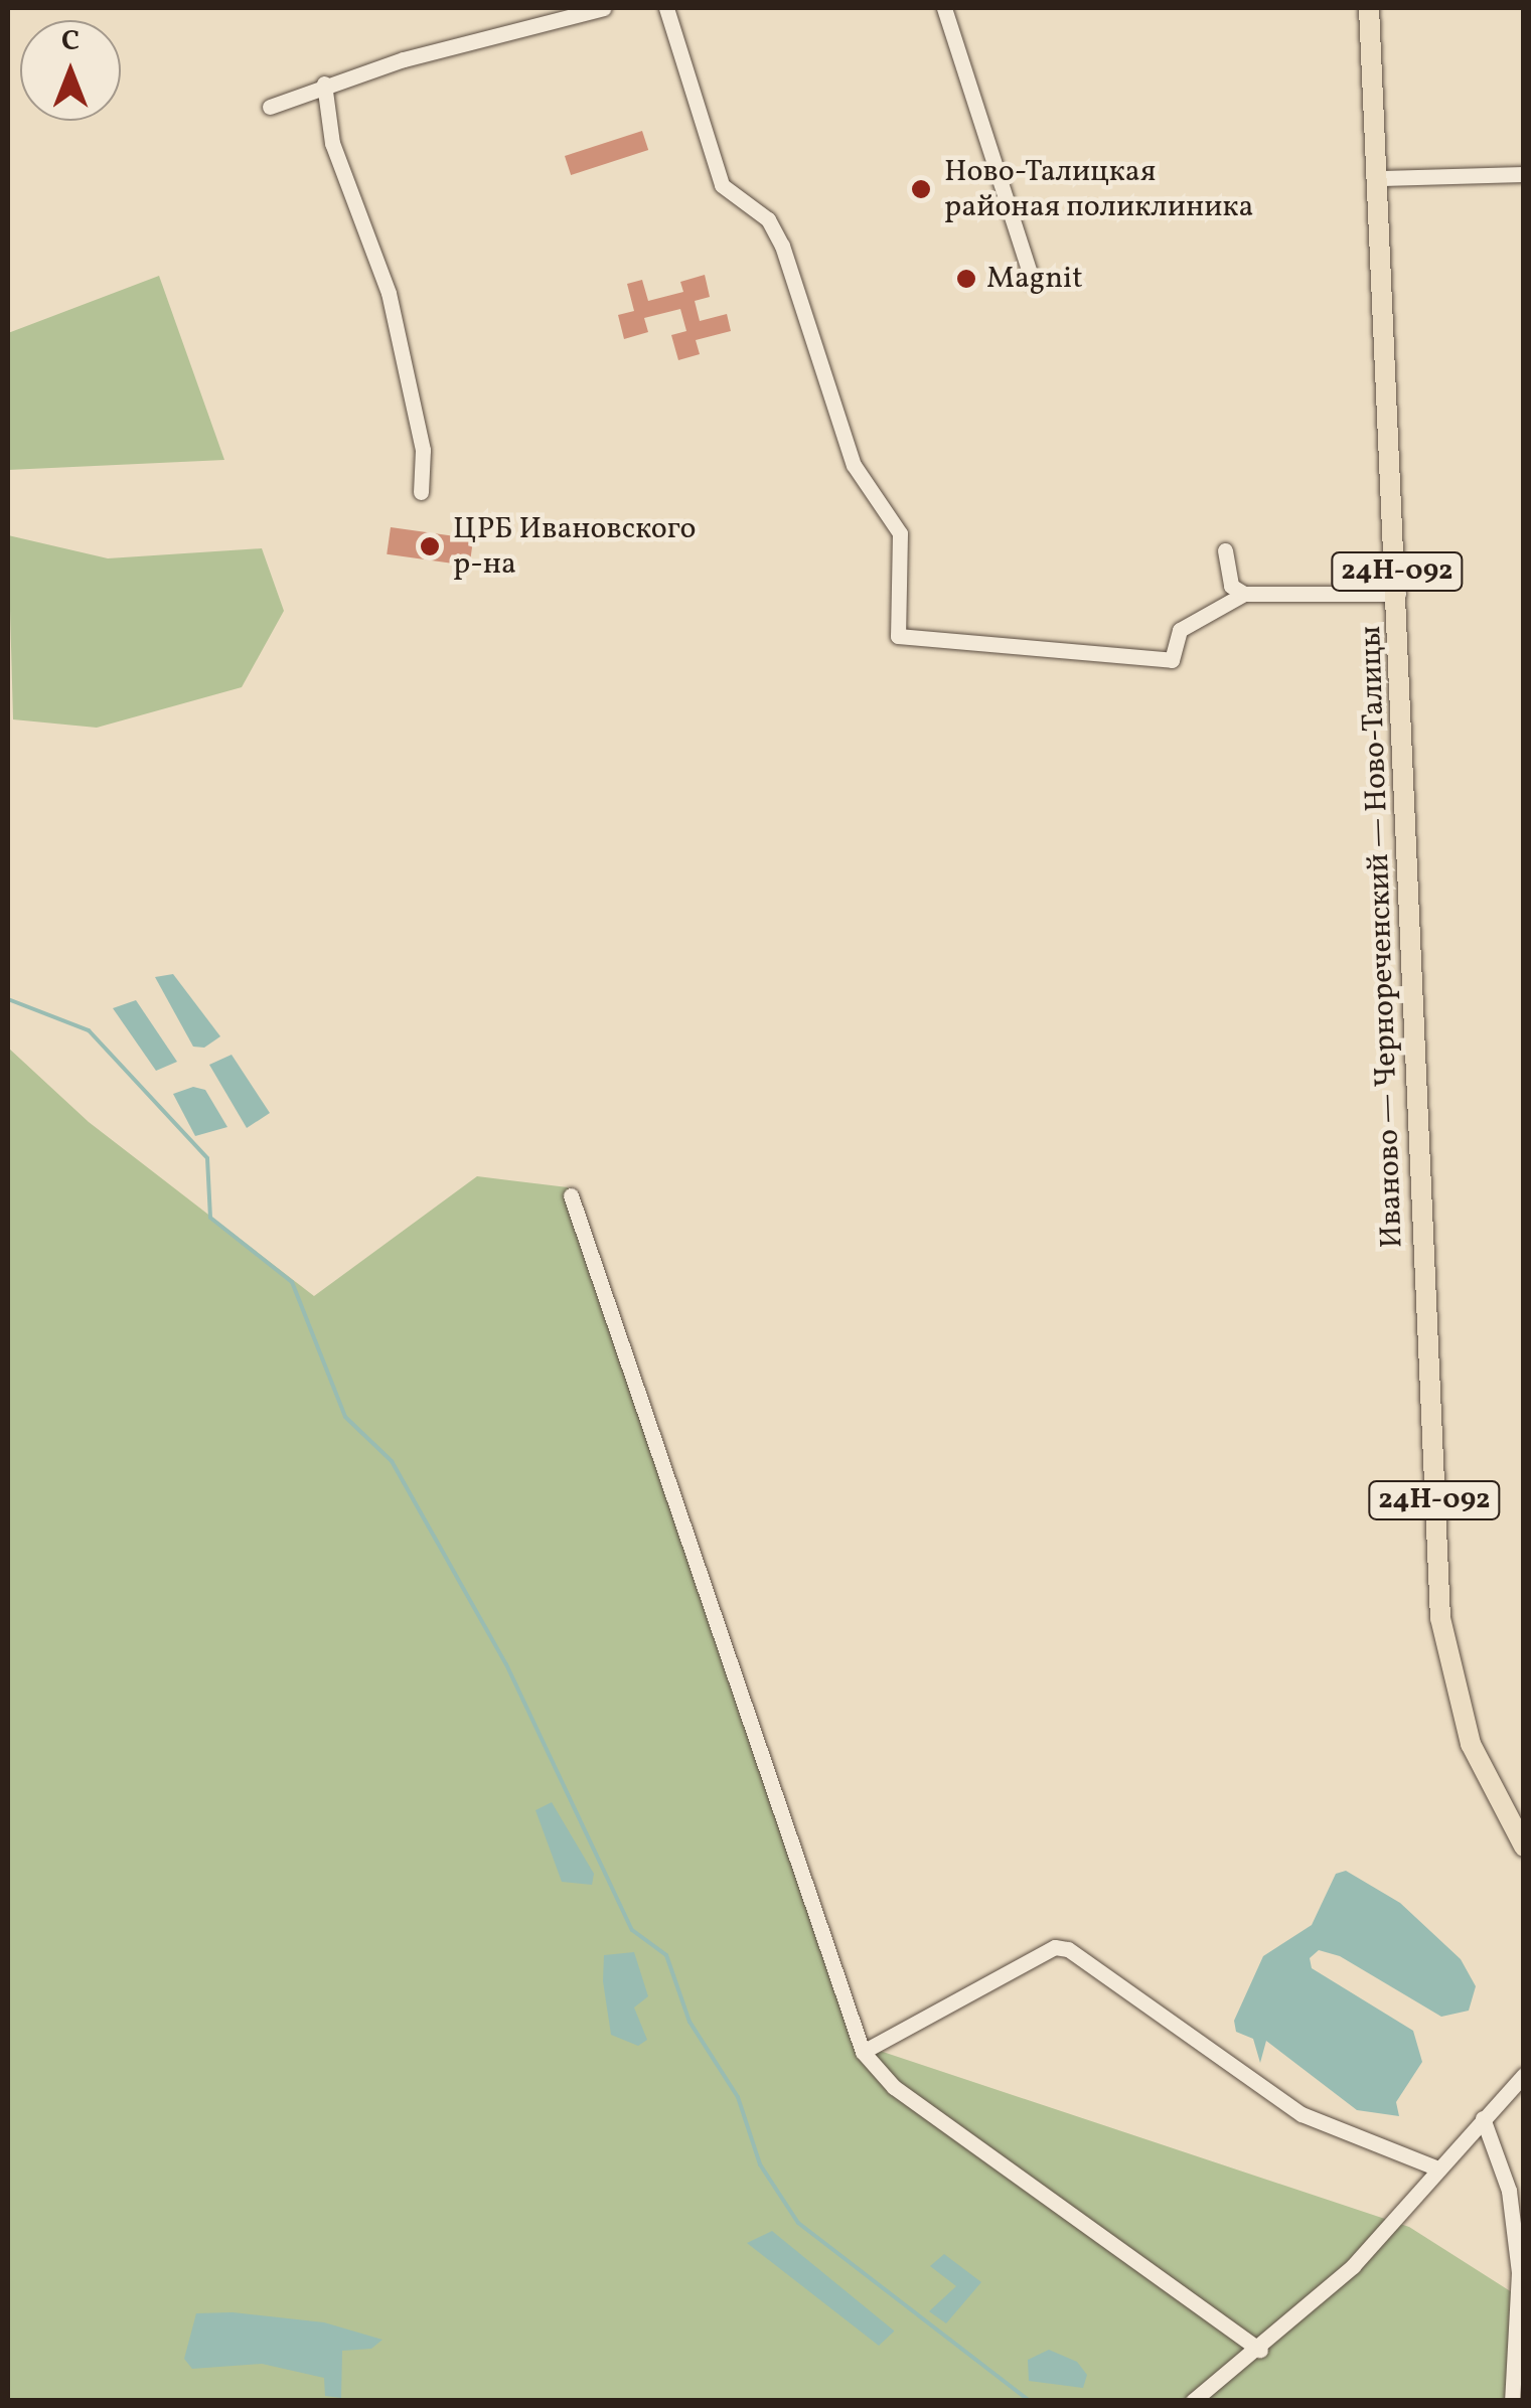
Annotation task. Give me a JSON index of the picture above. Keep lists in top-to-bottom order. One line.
{"streets":{"main road":["24Н-092","Иваново — Чернореченский — Ново-Талицы"]},"places":["Ново-Талицкая районая поликлиника","Magnit","ЦРБ Ивановского р-на"],"north":"top"}
